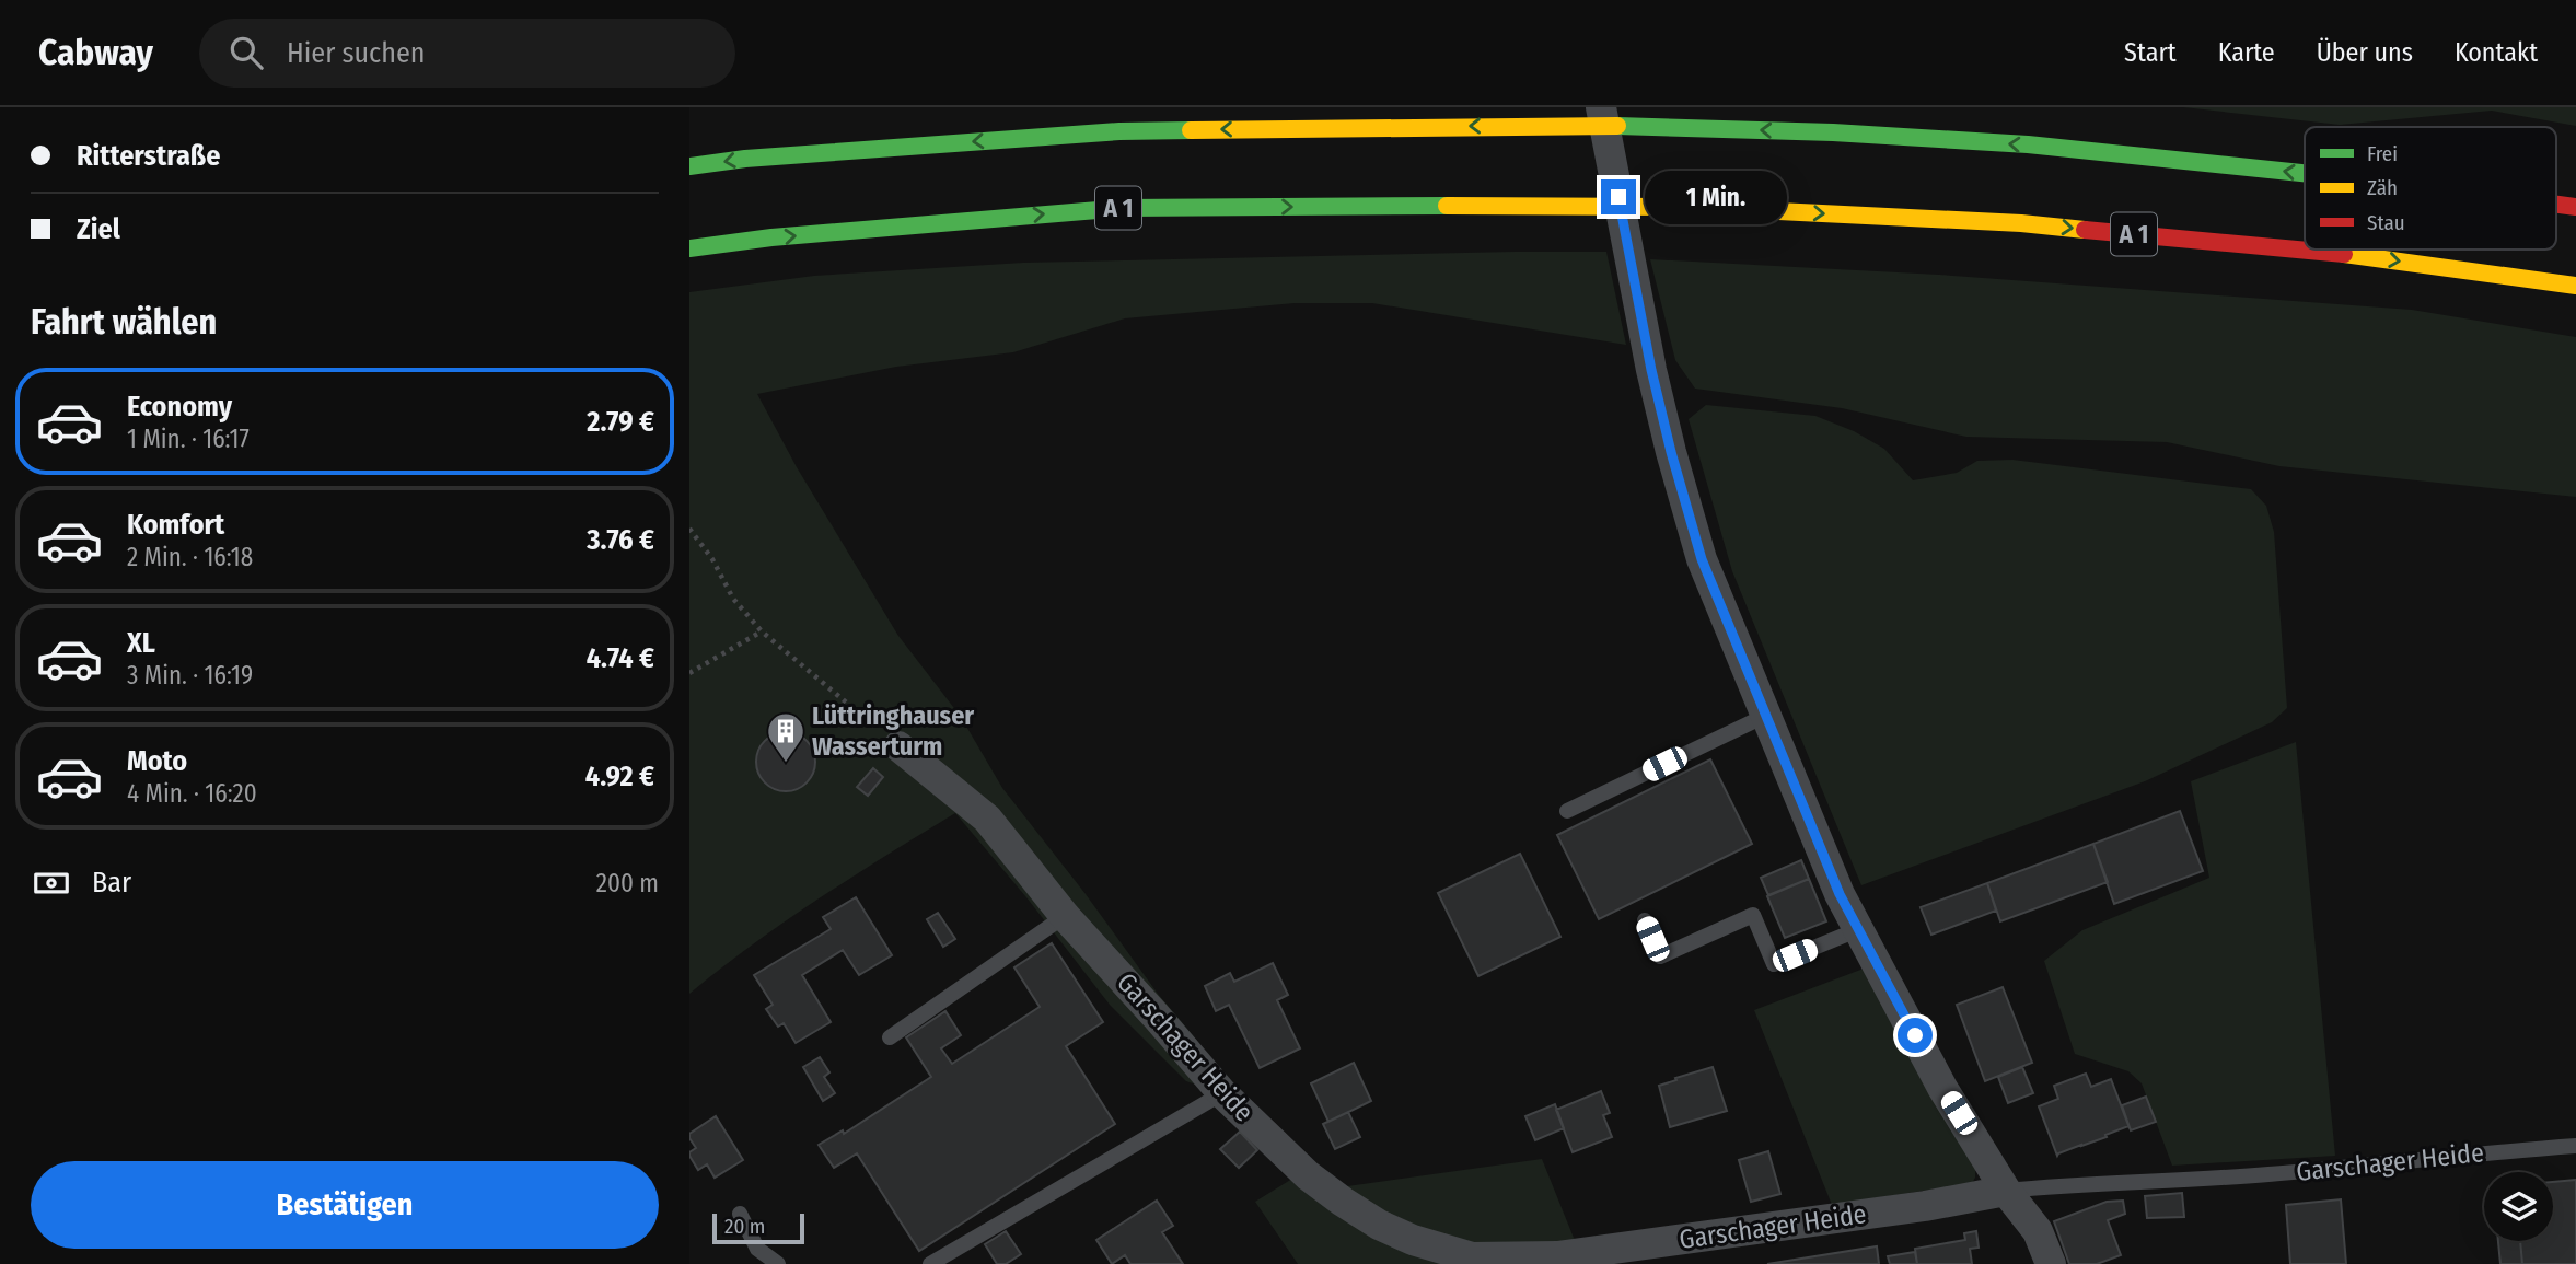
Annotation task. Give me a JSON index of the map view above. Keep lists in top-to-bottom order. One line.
{"streets":{"highway":["A 1"],"street":["Garschager Heide"]},"places":{"building":["Lüttringhauser Wasserturm"]},"legend":["Frei","Zäh","Stau"],"scale_bar":"20 m","page":{"header":"Cabway","search":"Hier suchen","nav":["Start","Karte","Über uns","Kontakt"],"banner":["Ritterstraße","Ziel"],"bubble":"1 Min.","heading":"Fahrt wählen","list":[{"name":"Economy","note":"1 Min. · 16:17","value":"2.79 €"},{"name":"Komfort","note":"2 Min. · 16:18","value":"3.76 €"},{"name":"XL","note":"3 Min. · 16:19","value":"4.74 €"},{"name":"Moto","note":"4 Min. · 16:20","value":"4.92 €"}],"pay":["Bar","200 m"],"buttons":"Bestätigen","scale":"20 m"}}
